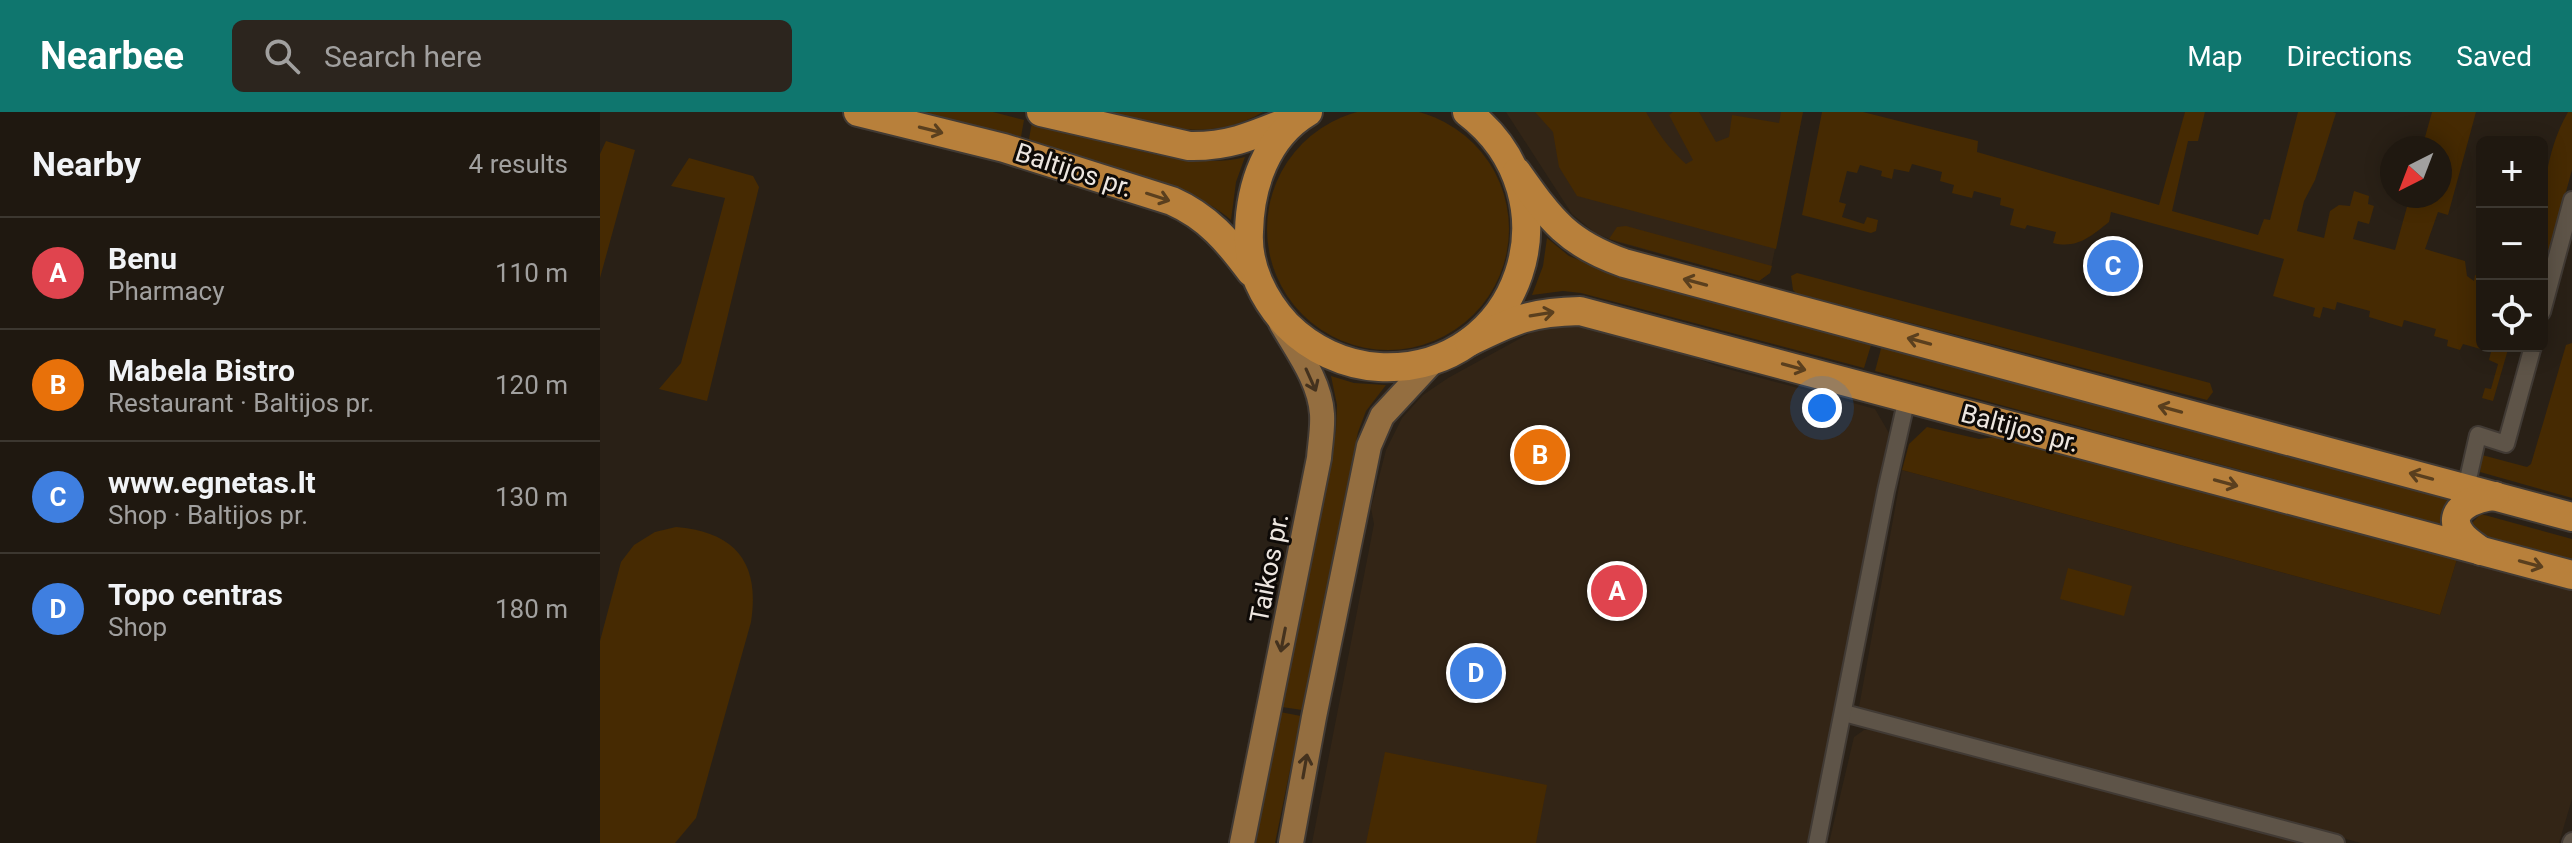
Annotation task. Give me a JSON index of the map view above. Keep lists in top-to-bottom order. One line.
{"streets":{"highway":["Baltijos pr."],"main road":["Taikos pr."]},"north":"bottom left","page":{"header":"Nearbee","search":"Search here","nav":["Map","Directions","Saved"],"heading":["Nearby","4 results"],"map_buttons":["+","−"],"list":[{"mark":"A","name":"Benu","note":"Pharmacy","value":"110 m"},{"mark":"B","name":"Mabela Bistro","note":"Restaurant · Baltijos pr.","value":"120 m"},{"mark":"C","name":"www.egnetas.lt","note":"Shop · Baltijos pr.","value":"130 m"},{"mark":"D","name":"Topo centras","note":"Shop","value":"180 m"}],"pins":["C","B","A","D"]}}
